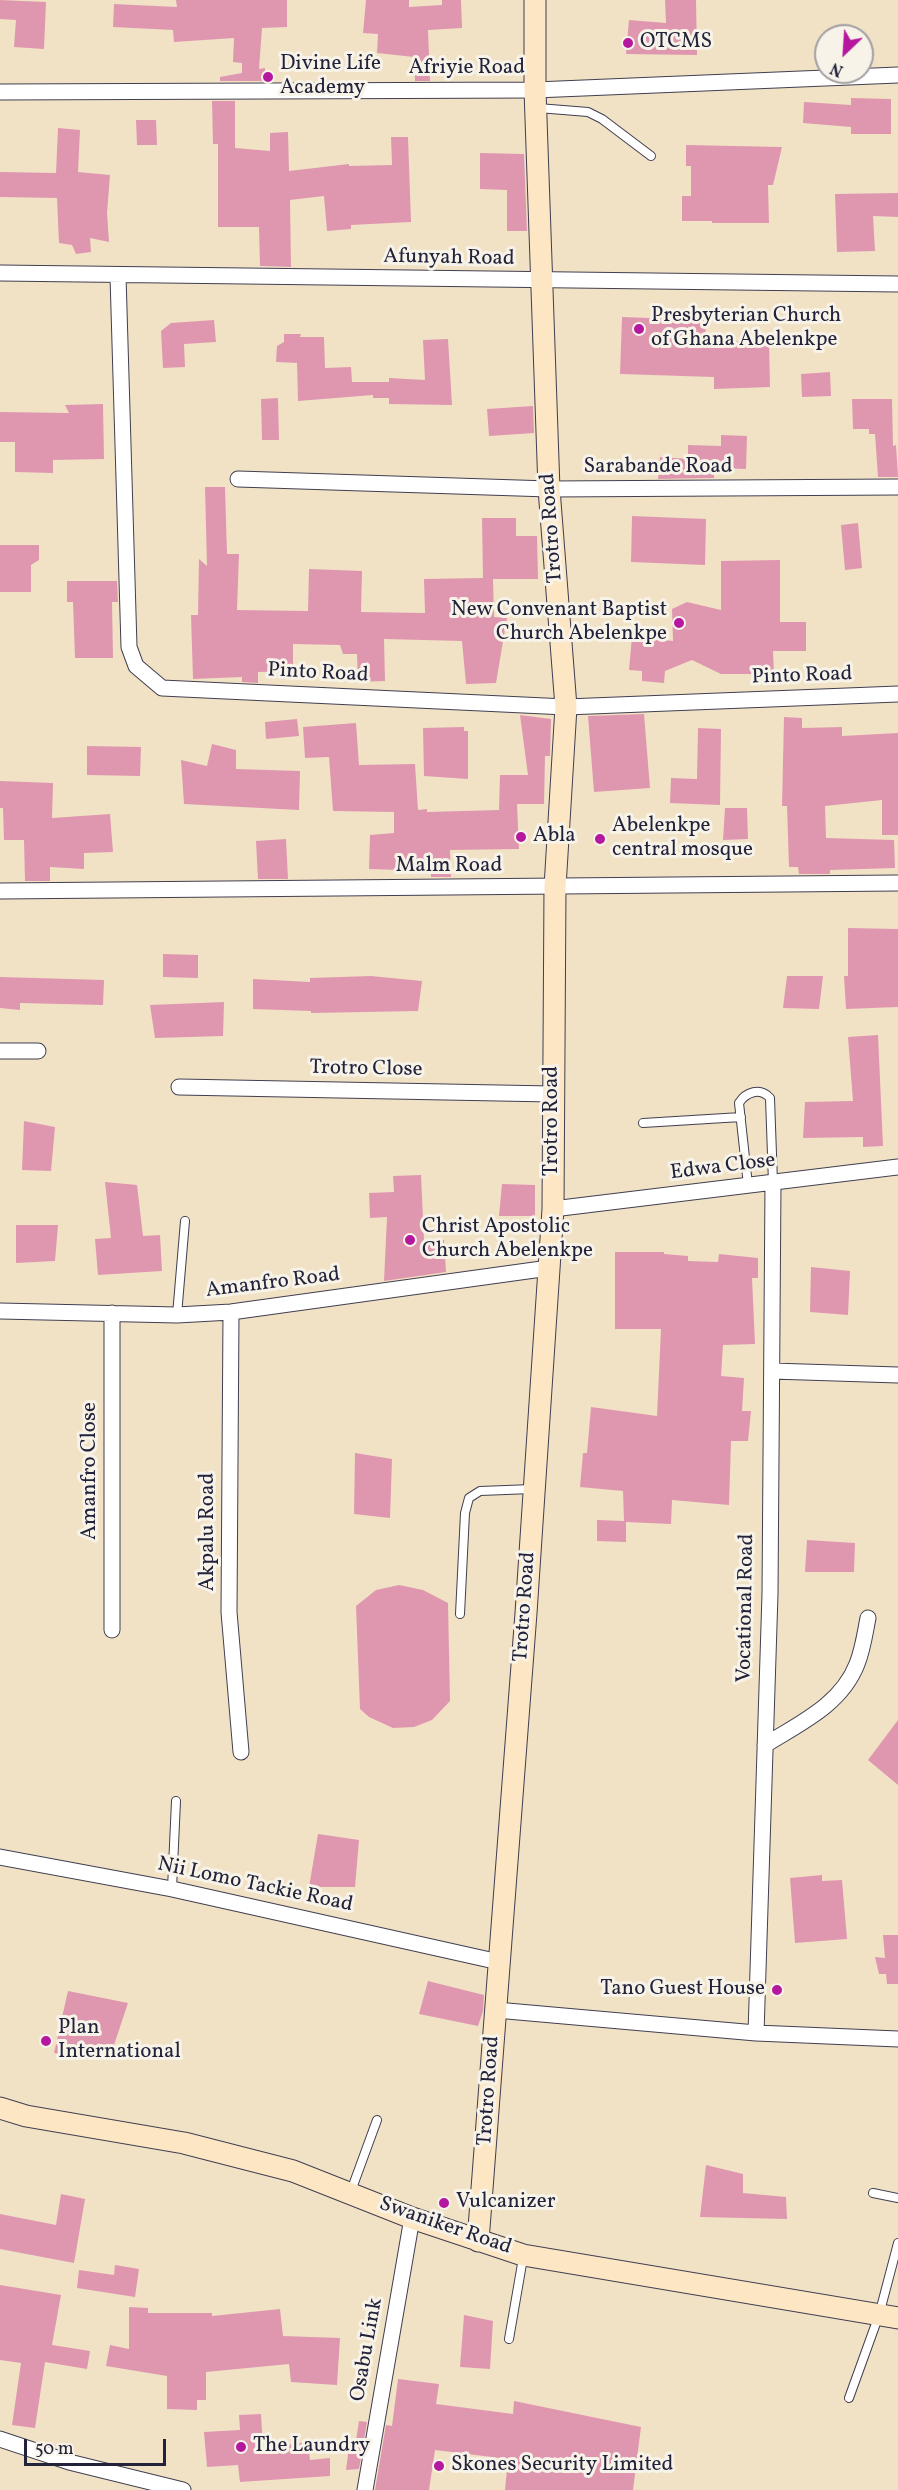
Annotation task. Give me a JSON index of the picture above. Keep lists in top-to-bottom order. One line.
{"streets":{"street":["Afriyie Road","Afunyah Road","Sarabande Road","Trotro Road","Pinto Road","Malm Road","Trotro Close","Edwa Close","Amanfro Road","Amanfro Close","Akpalu Road","Vocational Road","Nii Lomo Tackie Road","Swaniker Road","Osabu Link"]},"crossings":[["Afriyie Road","Trotro Road"],["Afunyah Road","Trotro Road"],["Afunyah Road","Pinto Road"],["Sarabande Road","Trotro Road"],["Trotro Road","Pinto Road"],["Trotro Road","Malm Road"],["Trotro Road","Trotro Close"],["Trotro Road","Edwa Close"],["Trotro Road","Amanfro Road"],["Trotro Road","Nii Lomo Tackie Road"],["Trotro Road","Swaniker Road"],["Edwa Close","Vocational Road"],["Amanfro Road","Amanfro Close"],["Amanfro Road","Akpalu Road"],["Swaniker Road","Osabu Link"]],"places":["OTCMS","Divine Life Academy","Presbyterian Church of Ghana Abelenkpe","New Convenant Baptist Church Abelenkpe","Abla","Abelenkpe central mosque","Christ Apostolic Church Abelenkpe","Tano Guest House","Plan International","Vulcanizer","The Laundry","Skones Security Limited"],"scale_bar":"50 m","north":"bottom left"}
